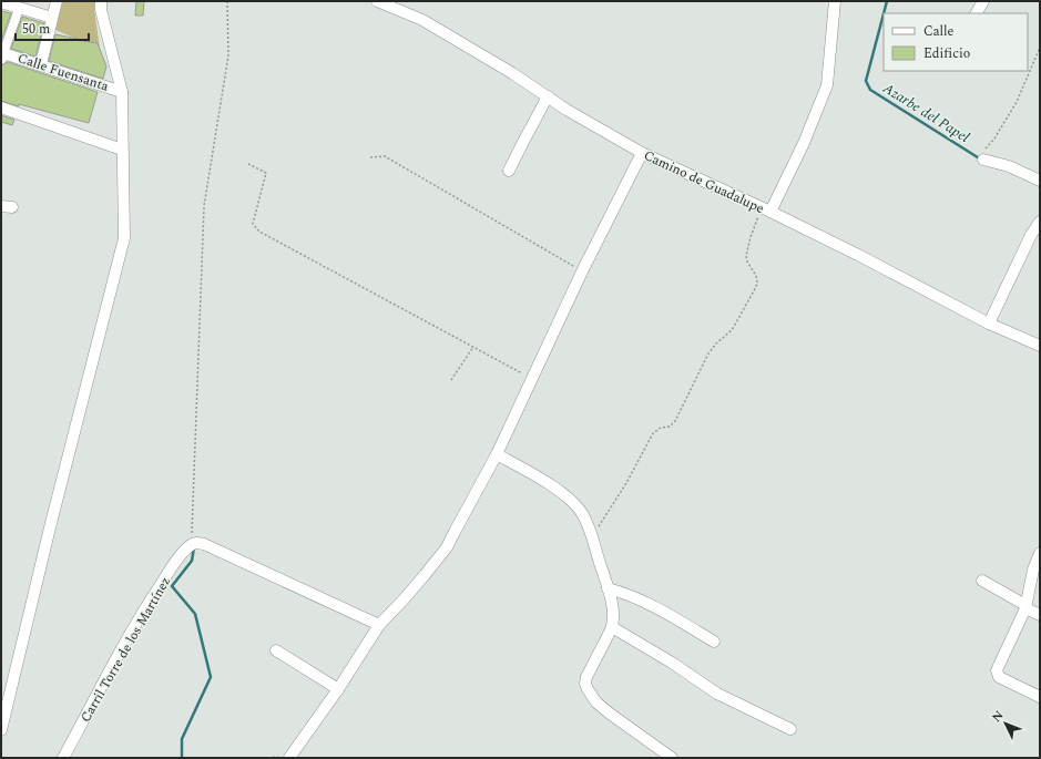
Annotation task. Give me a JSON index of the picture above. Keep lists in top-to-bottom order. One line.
{"streets":{"street":["Calle Fuensanta","Camino de Guadalupe","Carril Torre de los Martínez"]},"water":["Azarbe del Papel"],"legend":["Calle","Edificio"],"scale_bar":"50 m","north":"top left"}
